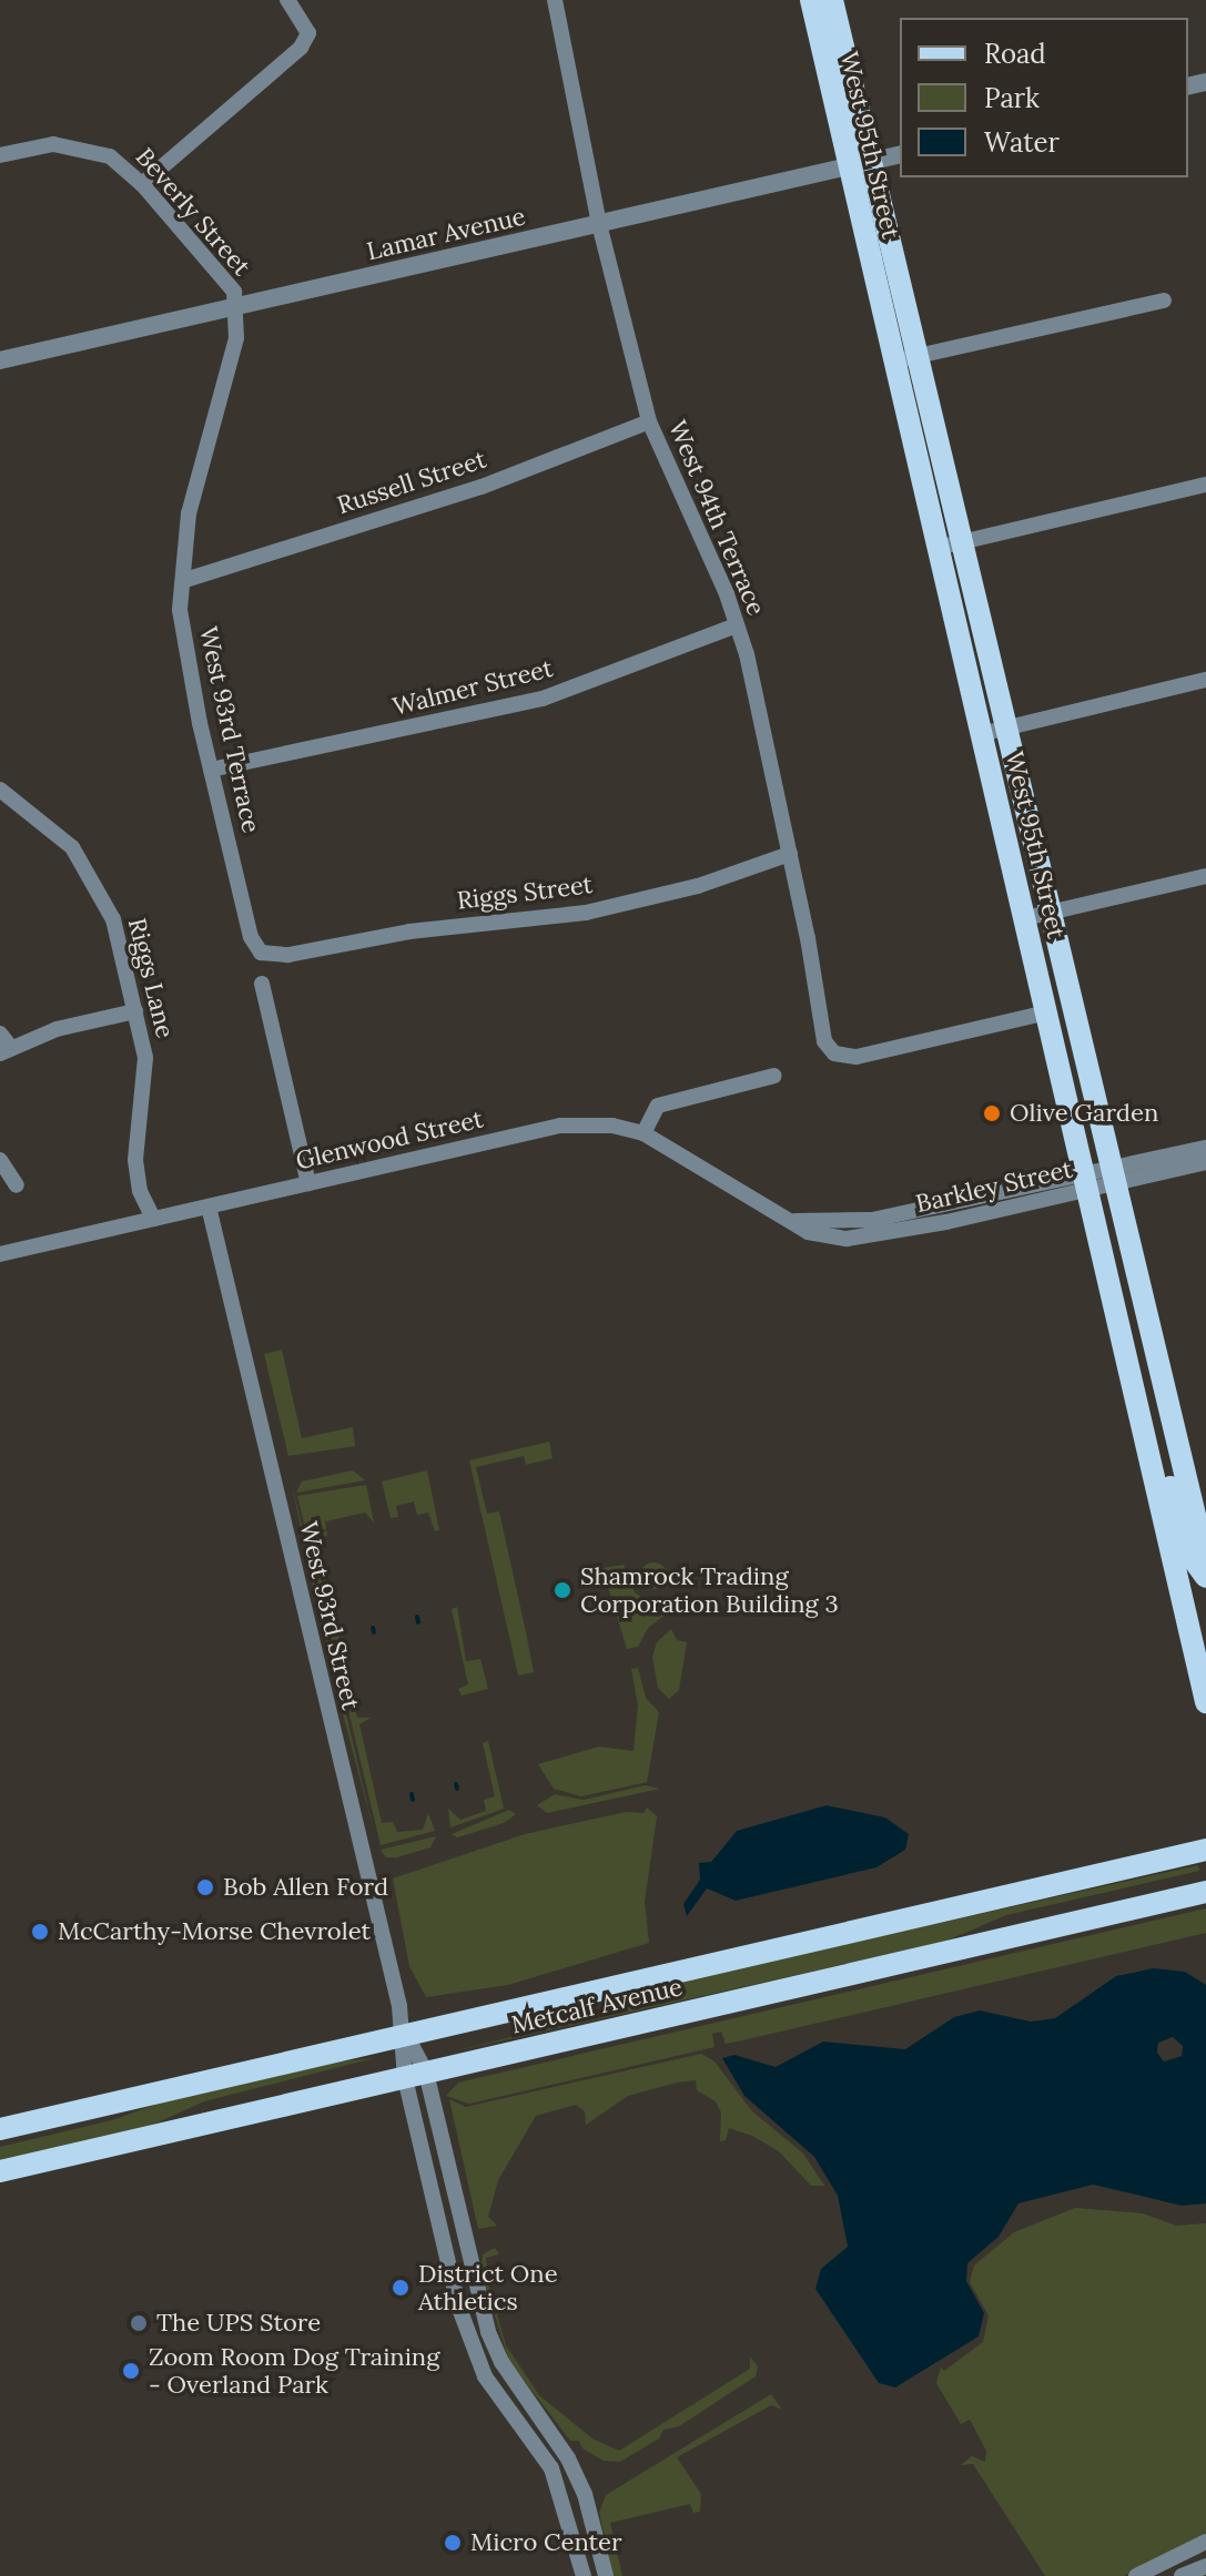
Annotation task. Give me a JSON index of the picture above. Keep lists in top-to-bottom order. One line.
{"streets":{"main road":["West 95th Street","Metcalf Avenue"],"street":["Beverly Street","Lamar Avenue","Russell Street","West 94th Terrace","Walmer Street","West 93rd Terrace","Riggs Street","Riggs Lane","Glenwood Street","Barkley Street","West 93rd Street"]},"crossings":[["West 95th Street","Lamar Avenue"],["West 95th Street","West 94th Terrace"],["West 95th Street","Barkley Street"],["Beverly Street","Lamar Avenue"],["Beverly Street","West 93rd Terrace"],["Lamar Avenue","West 94th Terrace"],["Lamar Avenue","West 93rd Terrace"],["Russell Street","West 94th Terrace"],["Russell Street","West 93rd Terrace"],["West 94th Terrace","Walmer Street"],["West 94th Terrace","Riggs Street"],["Walmer Street","West 93rd Terrace"],["West 93rd Terrace","Riggs Street"],["Riggs Lane","Glenwood Street"],["Glenwood Street","Barkley Street"],["Glenwood Street","West 93rd Street"],["West 93rd Street","Metcalf Avenue"]],"places":["Olive Garden","Shamrock Trading Corporation Building 3","Bob Allen Ford","McCarthy-Morse Chevrolet","District One Athletics","The UPS Store","Zoom Room Dog Training - Overland Park","Micro Center"],"legend":["Road","Park","Water"]}
